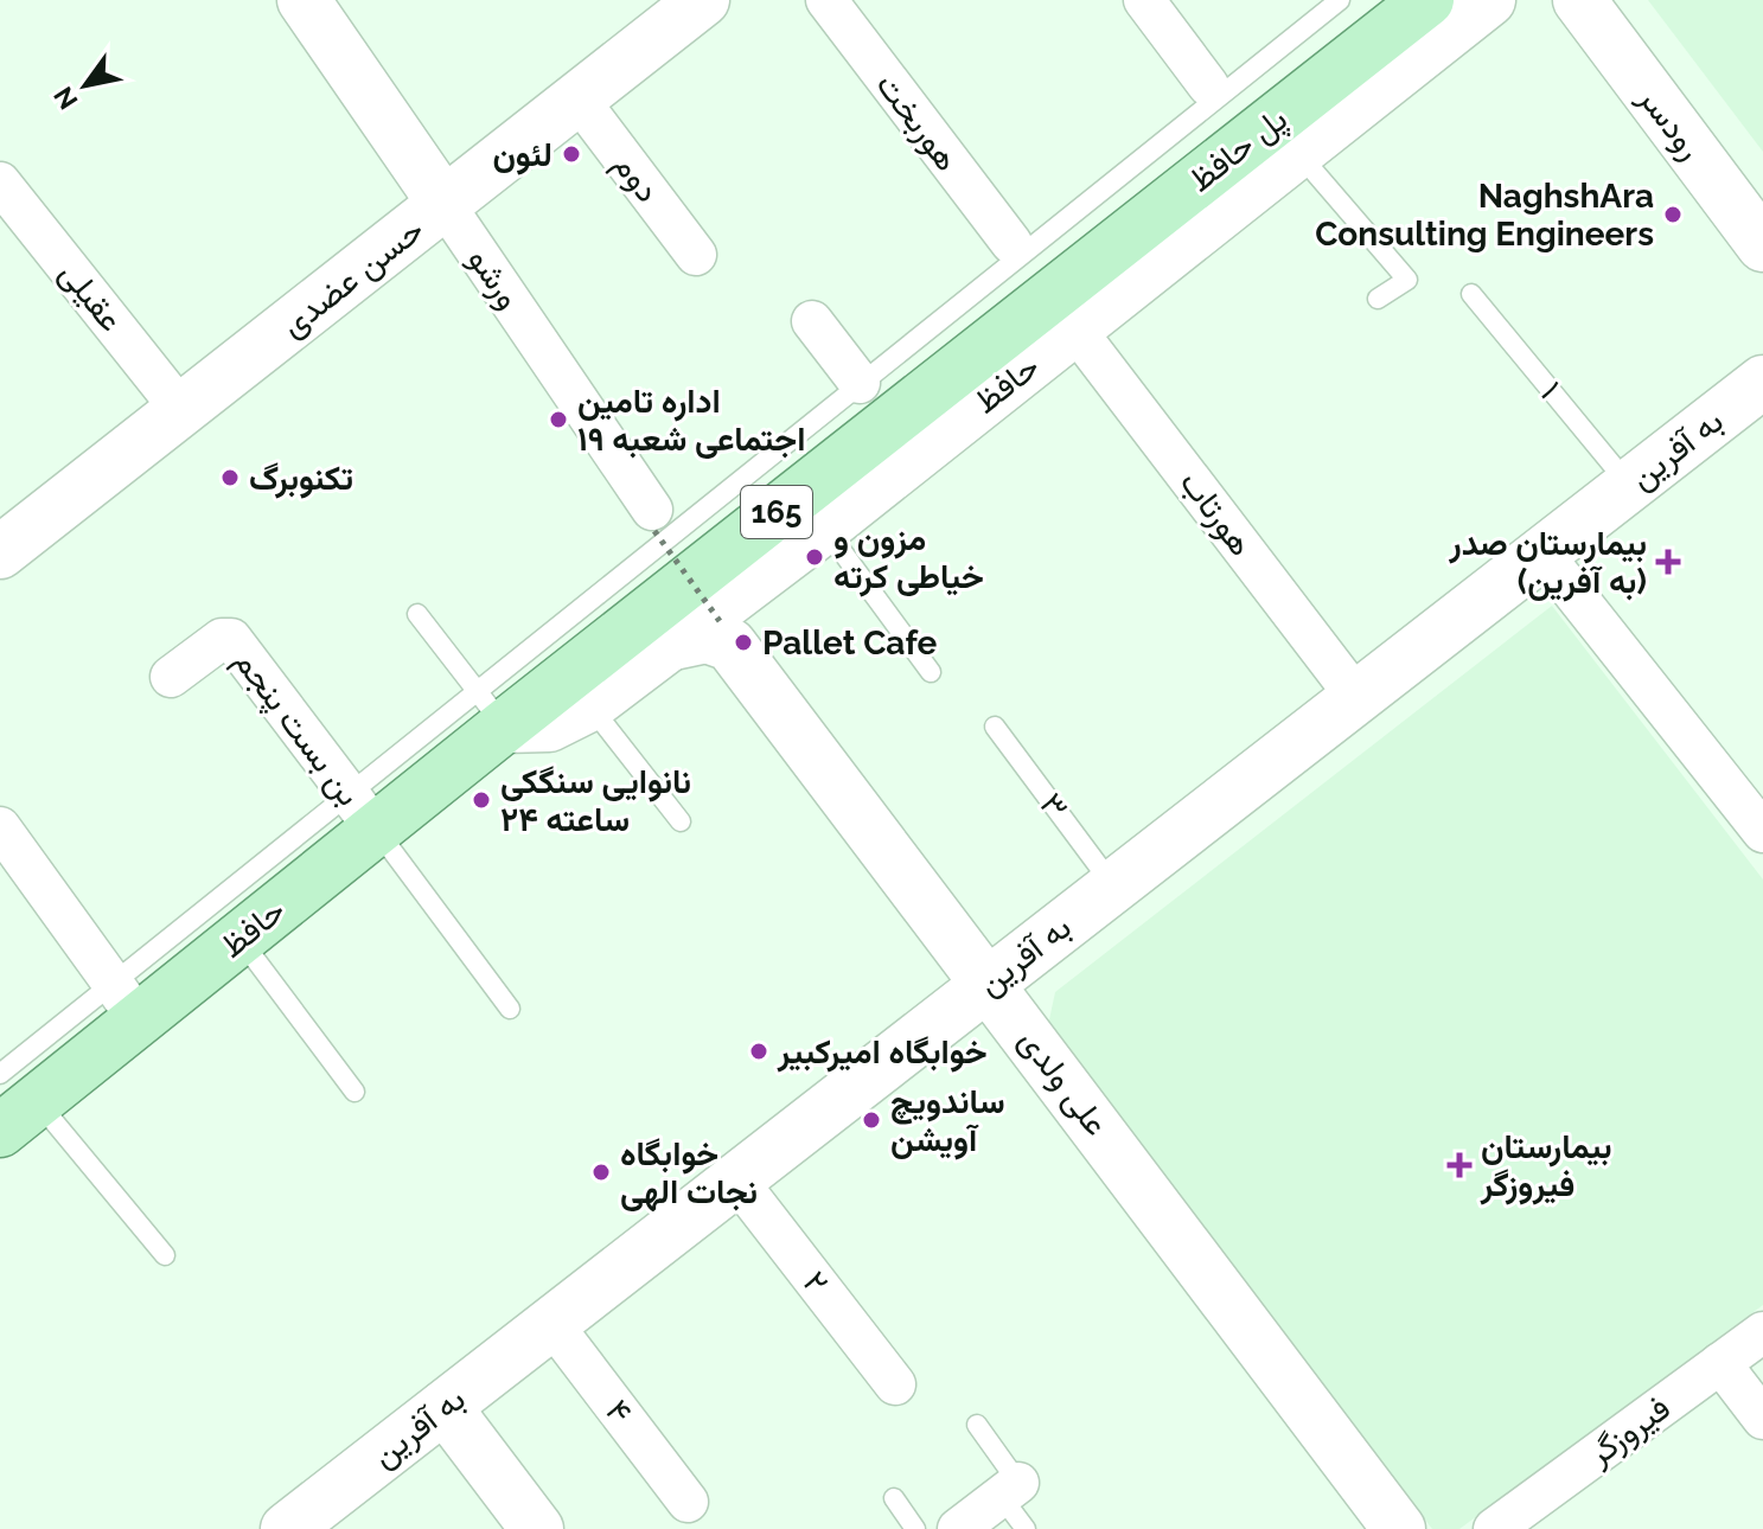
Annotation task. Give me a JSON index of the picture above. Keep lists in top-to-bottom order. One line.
{"streets":{"main road":["پل حافظ","حافظ","165"],"street":["هوربخت","رودسر","دوم","حسن عضدی","ورشو","عقیلی","به آفرین","هورتاب","بن بست پنجم","علی ولدی","۲","۴","فیروزگر"],"lane":["۱","۳"]},"crossings":[["پل حافظ","حافظ"],["پل حافظ","هورتاب"],["دوم","حسن عضدی"],["حسن عضدی","ورشو"],["حسن عضدی","عقیلی"],["حافظ","هورتاب"],["حافظ","بن بست پنجم"],["حافظ","علی ولدی"],["۱","به آفرین"],["به آفرین","هورتاب"],["به آفرین","۳"],["به آفرین","علی ولدی"],["به آفرین","۲"],["به آفرین","۴"]],"places":{"other":["لئون","NaghshAra Consulting Engineers","اداره تامین اجتماعی شعبه ۱۹","تکنوبرگ","مزون و خیاطی کرته","Pallet Cafe","نانوایی سنگکی ۲۴ ساعته","خوابگاه امیرکبیر","ساندویچ آویشن","خوابگاه نجات الهی"],"health":["بیمارستان صدر (به آفرین)","بیمارستان فیروزگر"]},"north":"bottom left"}
